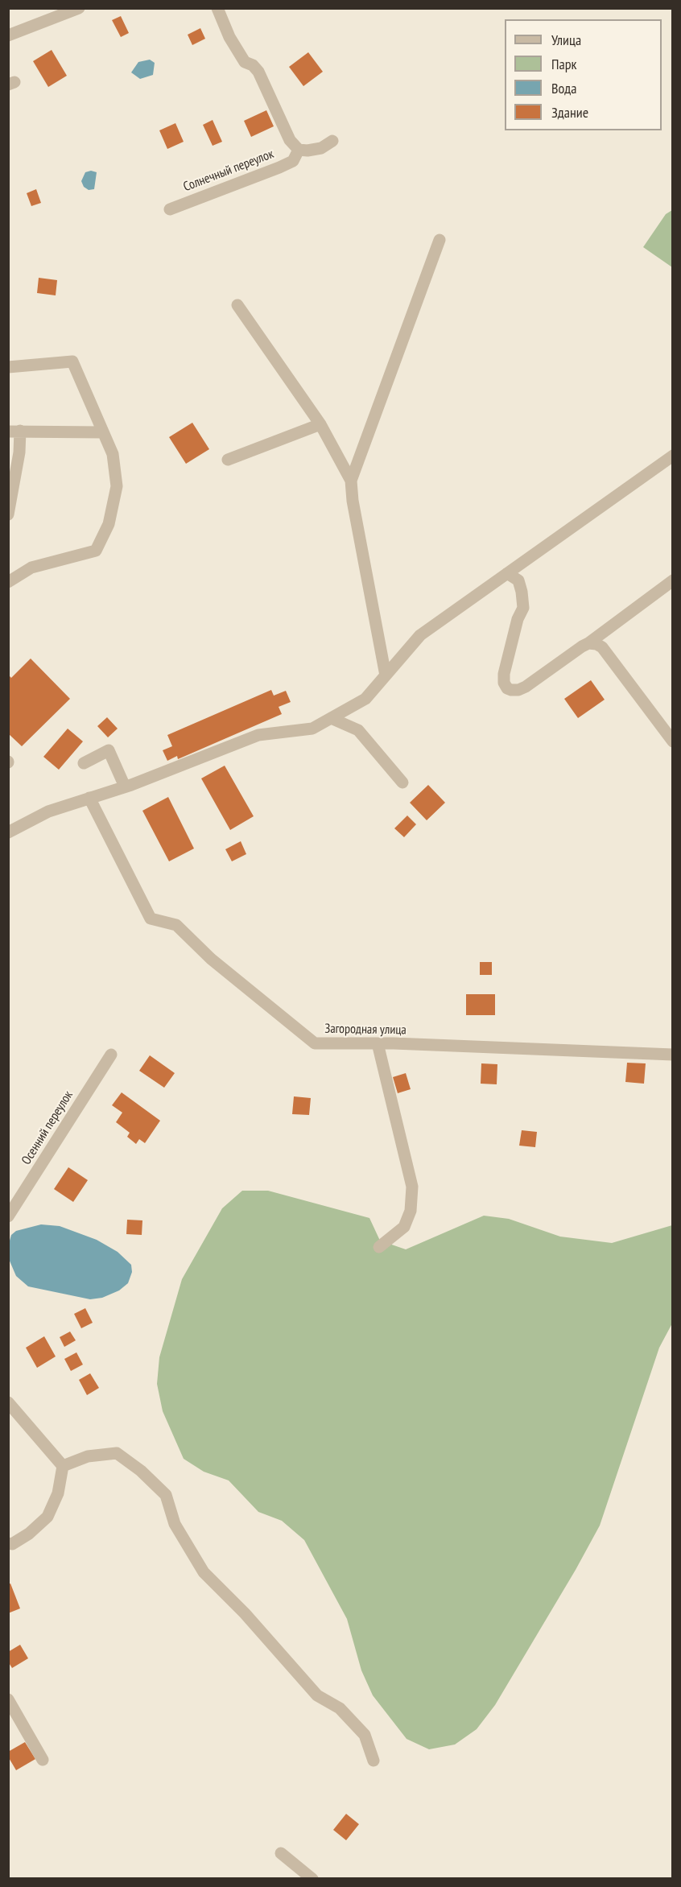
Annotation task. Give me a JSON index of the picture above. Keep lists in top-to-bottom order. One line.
{"streets":{"street":["Солнечный переулок","Загородная улица","Осенний переулок"]},"legend":["Улица","Парк","Вода","Здание"]}
